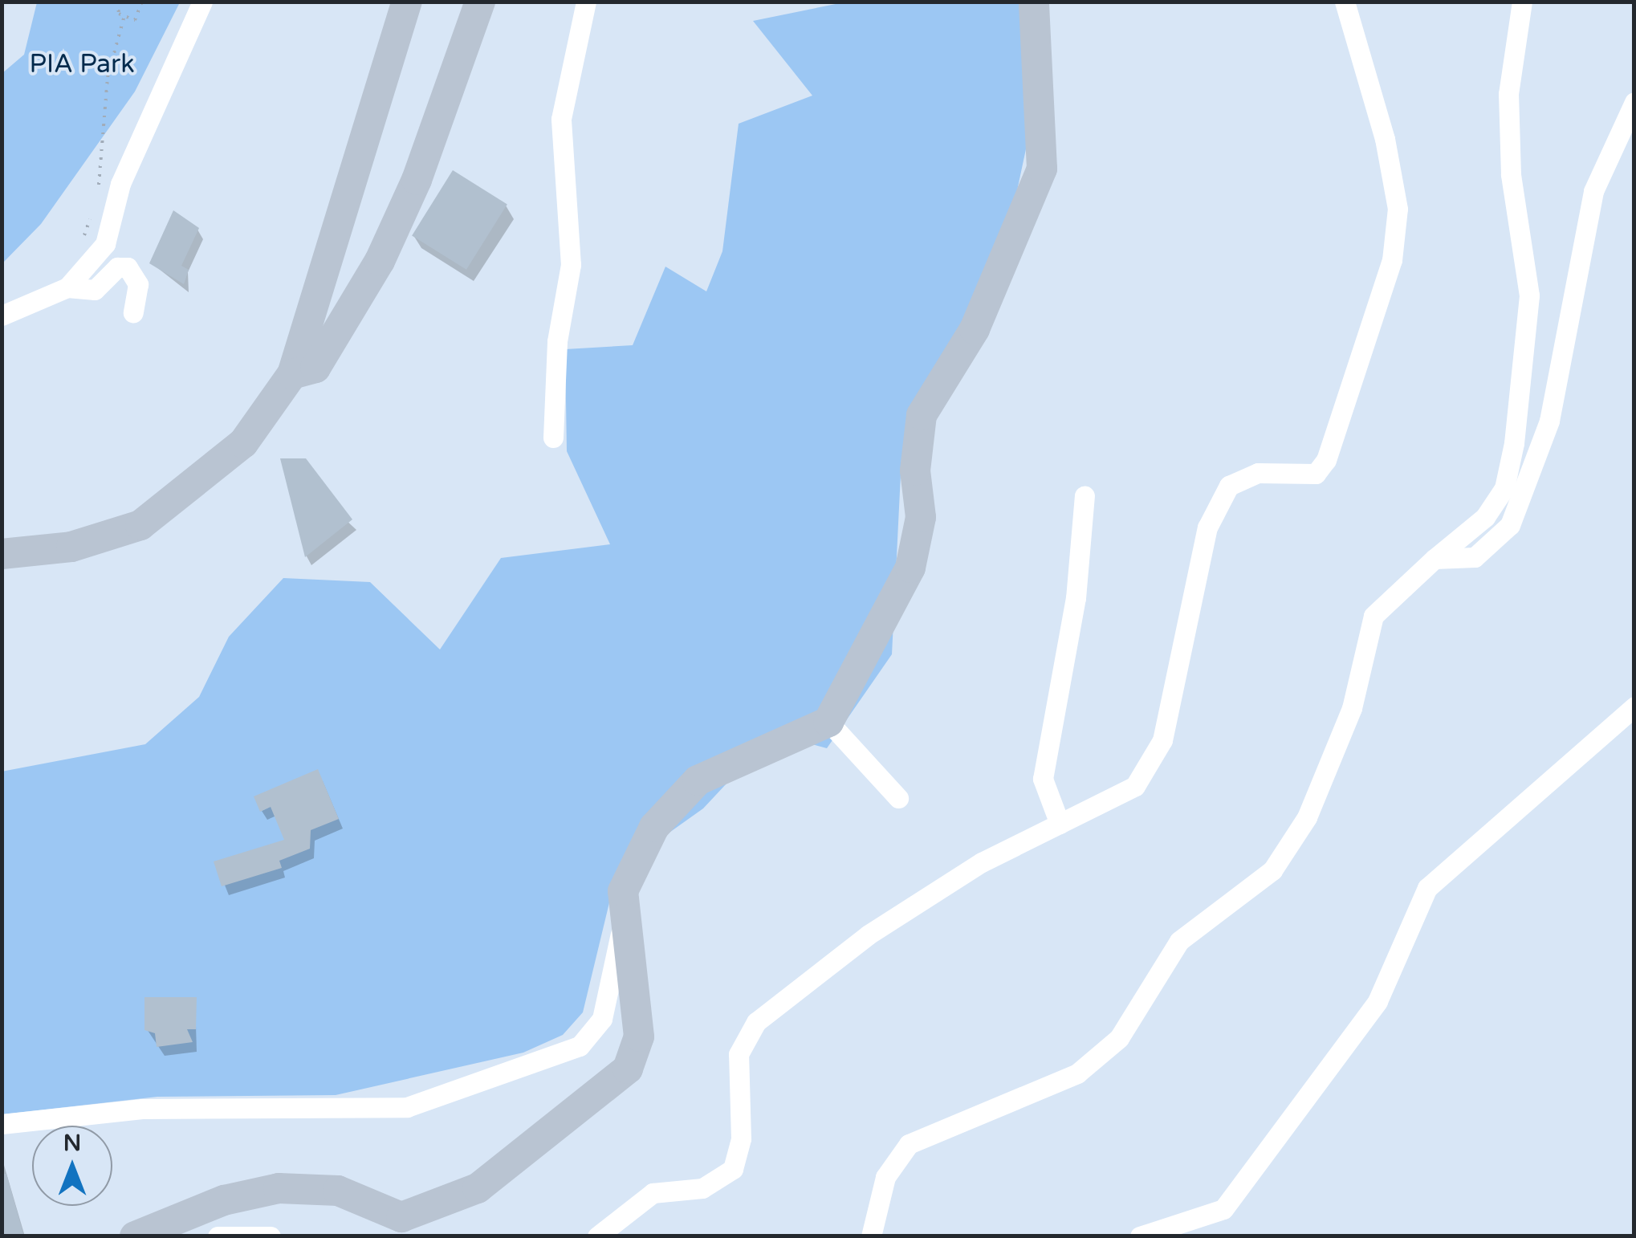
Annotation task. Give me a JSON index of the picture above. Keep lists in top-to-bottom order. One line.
{"parks":["PIA Park"],"north":"top"}
